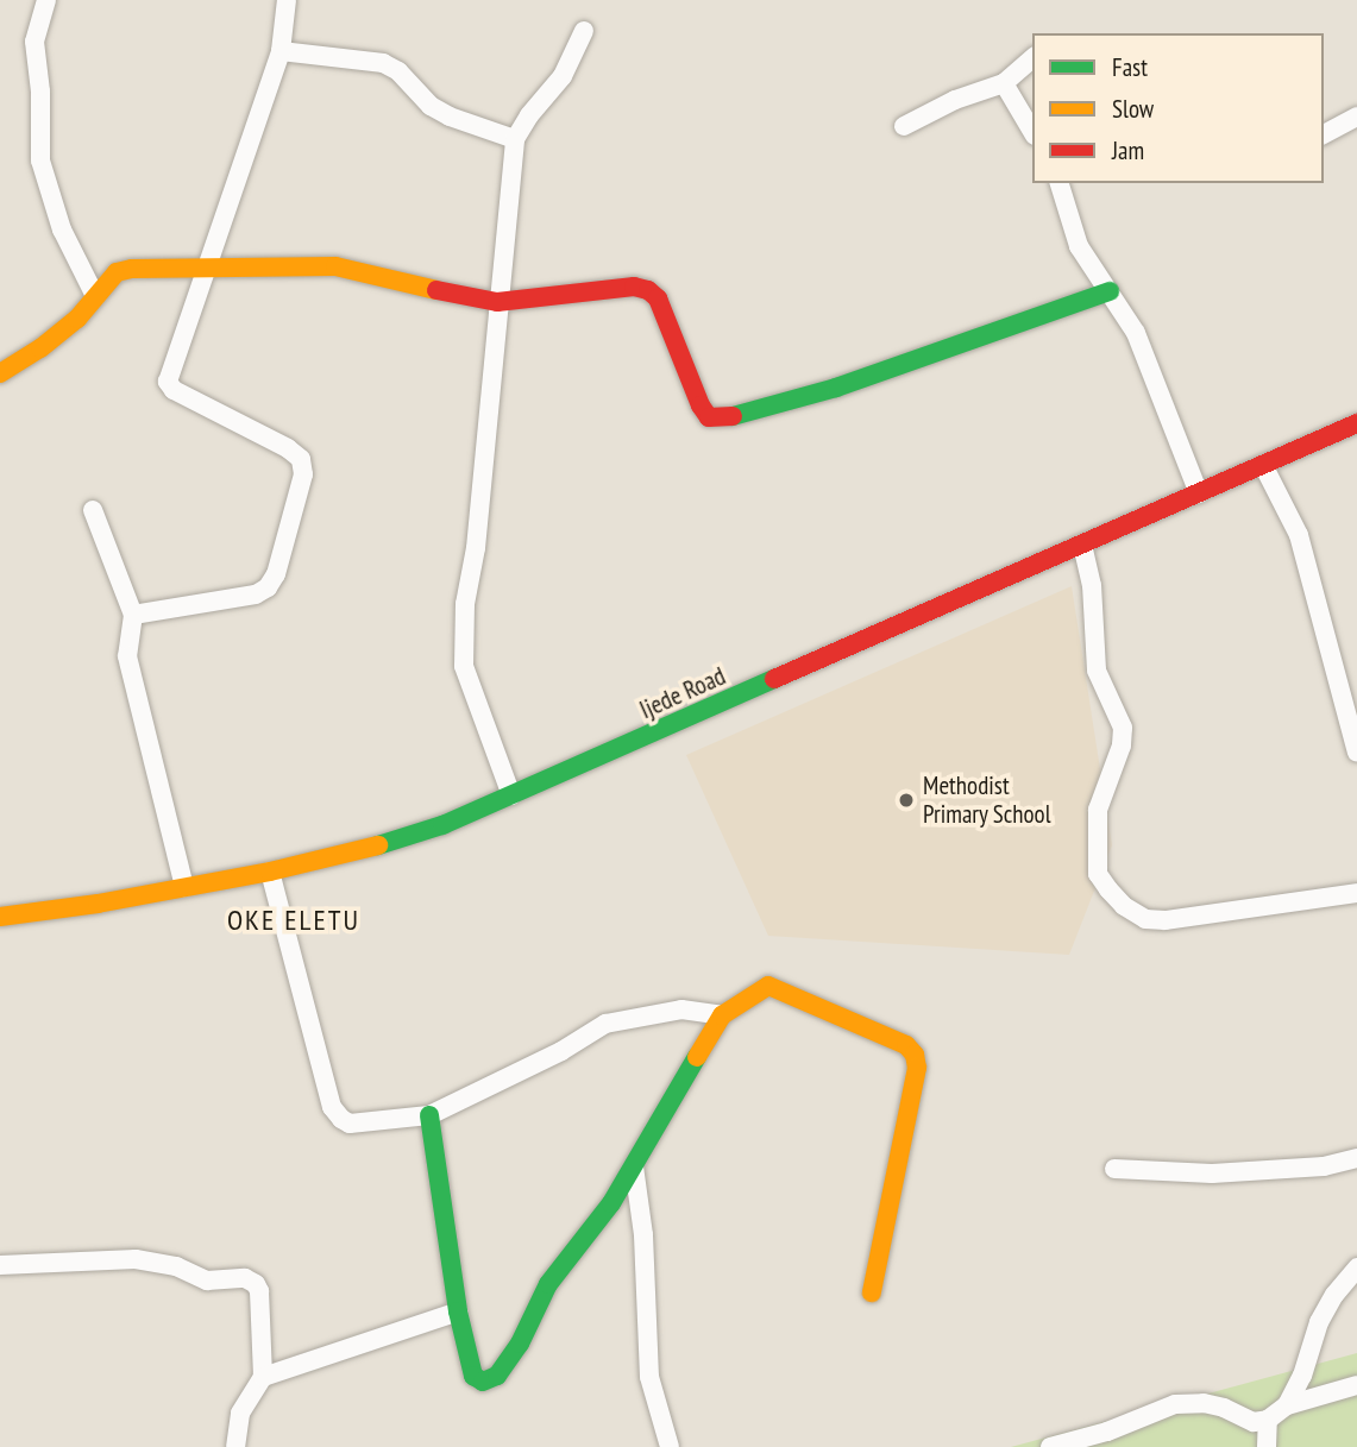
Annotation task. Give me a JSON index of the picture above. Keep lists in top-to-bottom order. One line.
{"streets":{"street":["Ijede Road"]},"districts":["OKE ELETU"],"places":["Methodist Primary School"],"legend":["Fast","Slow","Jam"]}
